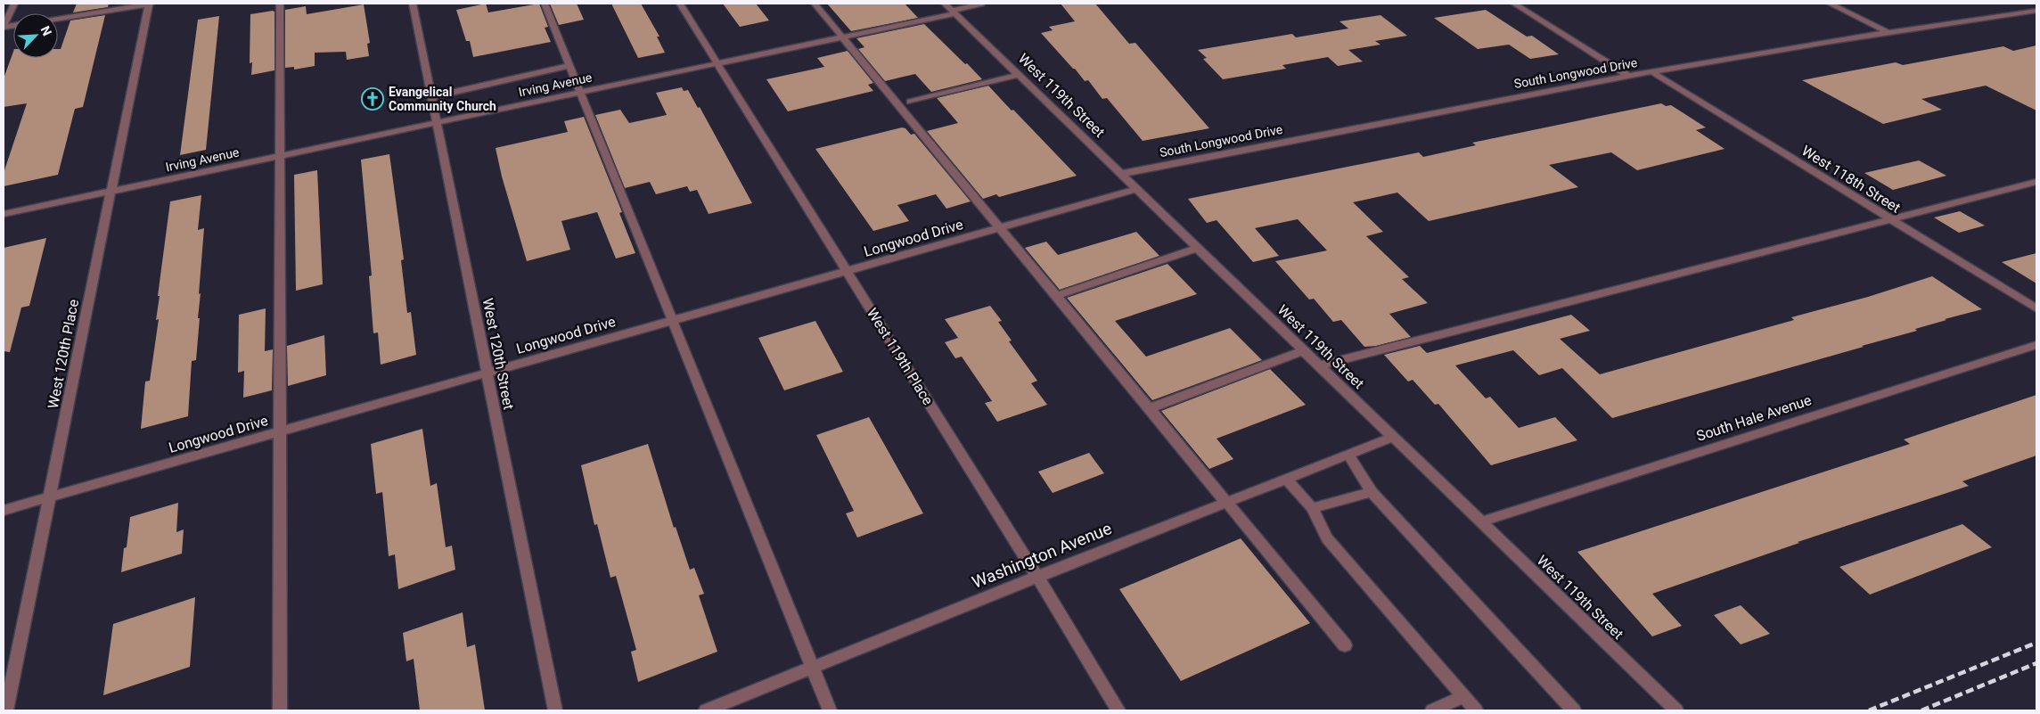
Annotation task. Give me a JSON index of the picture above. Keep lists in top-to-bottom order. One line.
{"streets":{"street":["South Longwood Drive","Irving Avenue","West 119th Street","West 118th Street","Longwood Drive","West 120th Place","West 120th Street","West 119th Place","South Hale Avenue","Washington Avenue"]},"crossings":[["South Longwood Drive","West 119th Street"],["South Longwood Drive","West 118th Street"],["Irving Avenue","West 119th Street"],["Irving Avenue","West 120th Place"],["Irving Avenue","West 120th Street"],["Irving Avenue","West 119th Place"],["West 119th Street","Longwood Drive"],["West 119th Street","South Hale Avenue"],["West 119th Street","Washington Avenue"],["Longwood Drive","West 120th Place"],["Longwood Drive","West 120th Street"],["Longwood Drive","West 119th Place"],["West 119th Place","Washington Avenue"]],"places":{"church":["Evangelical Community Church"]},"north":"top right"}
